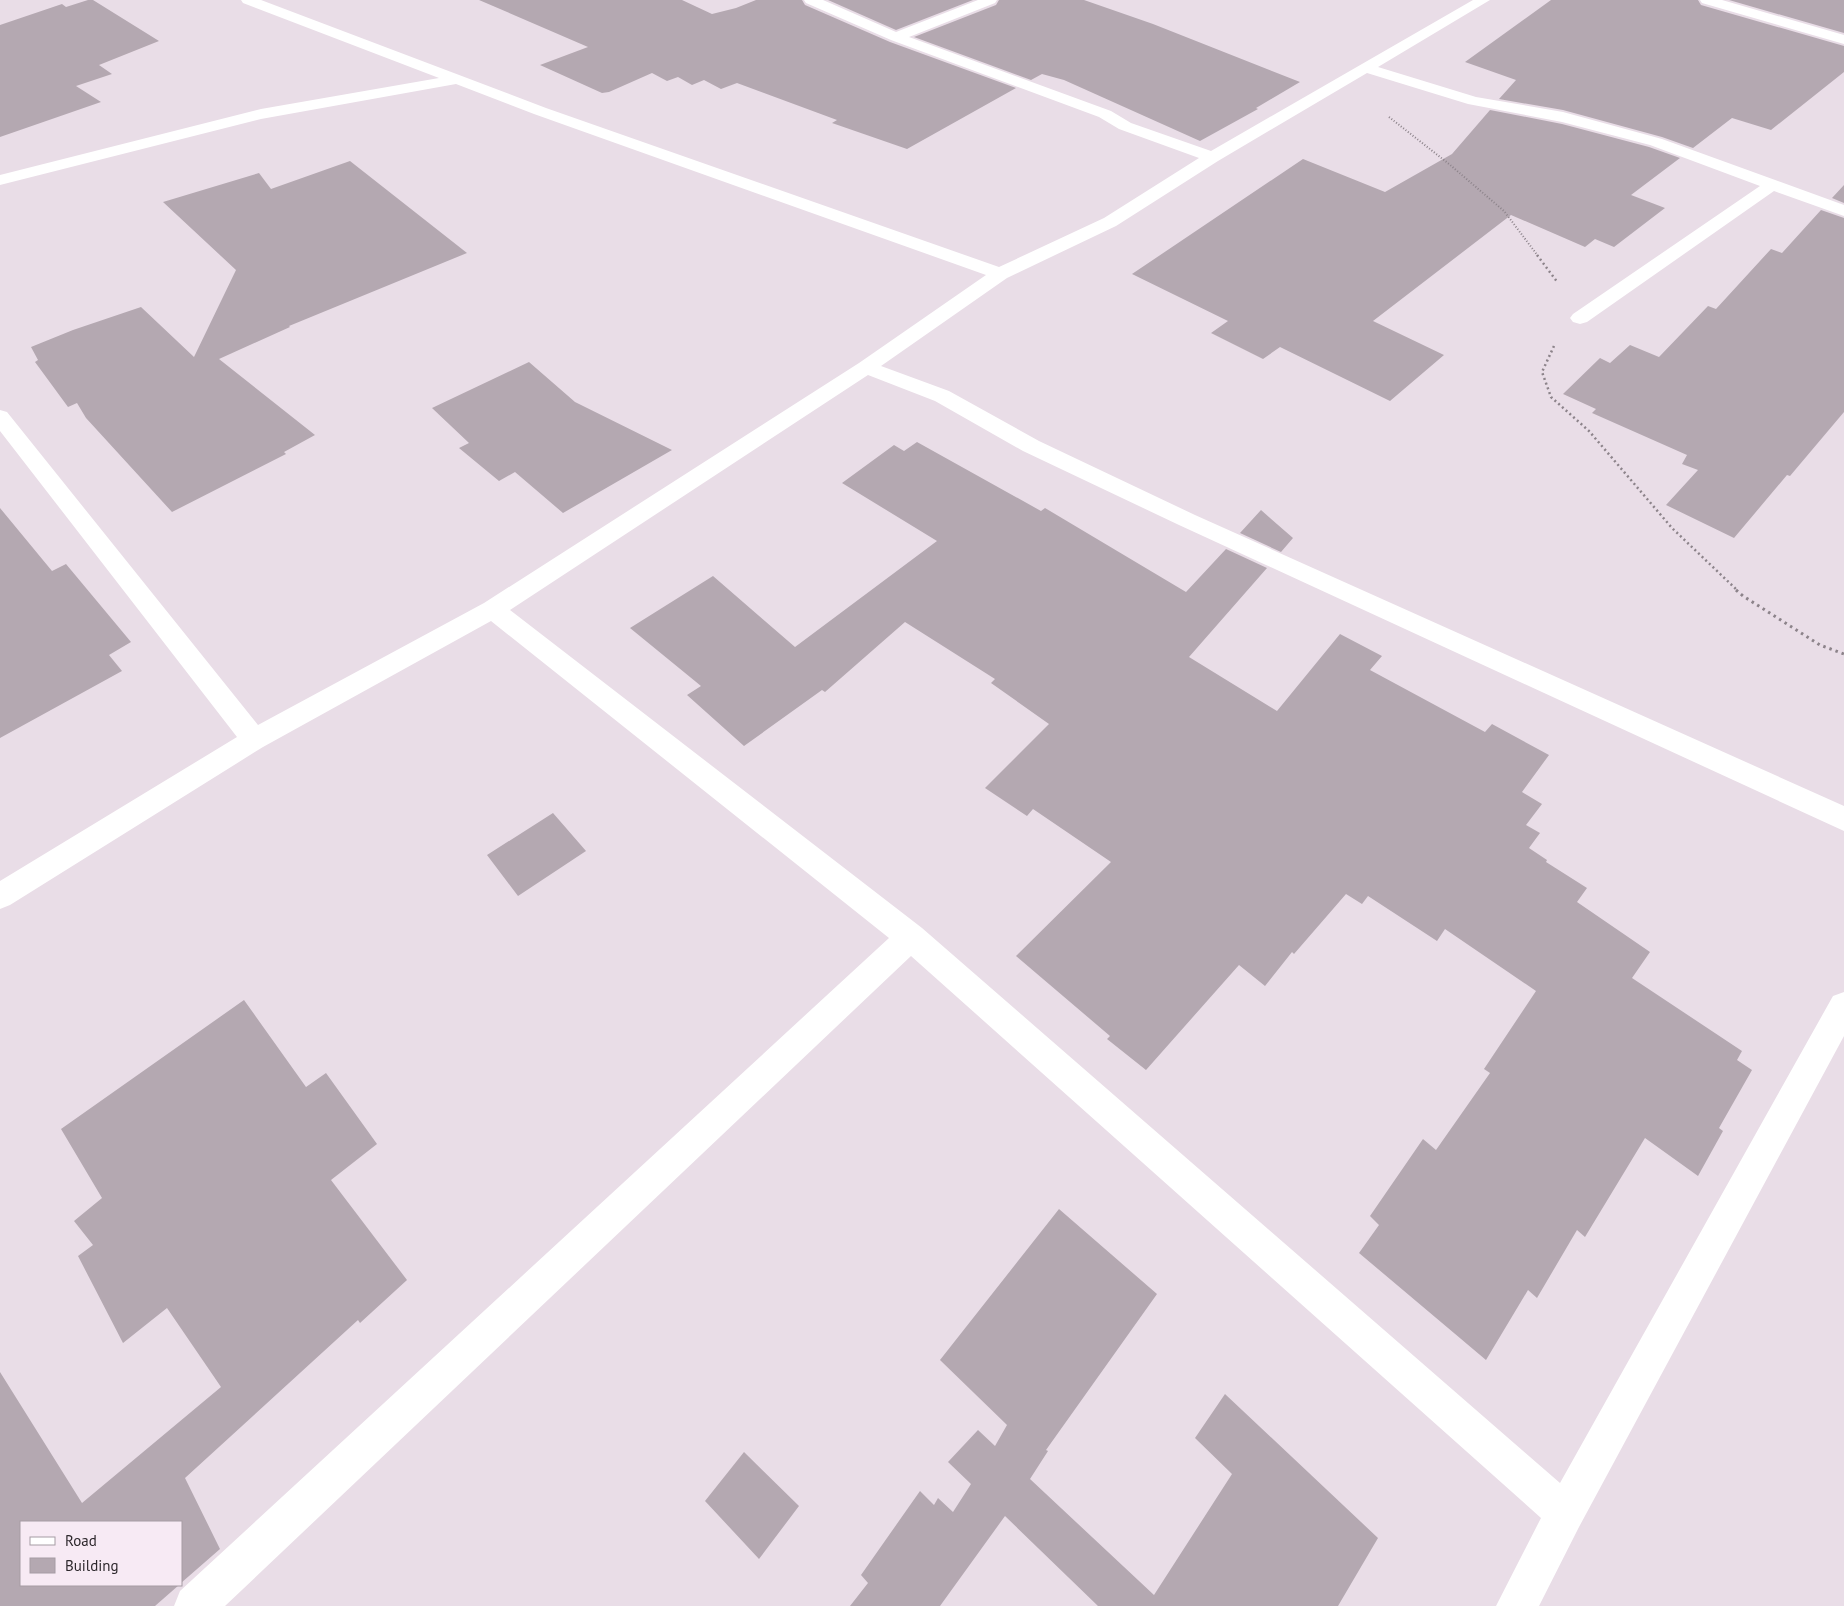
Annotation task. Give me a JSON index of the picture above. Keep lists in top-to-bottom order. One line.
{"legend":["Road","Building"]}
